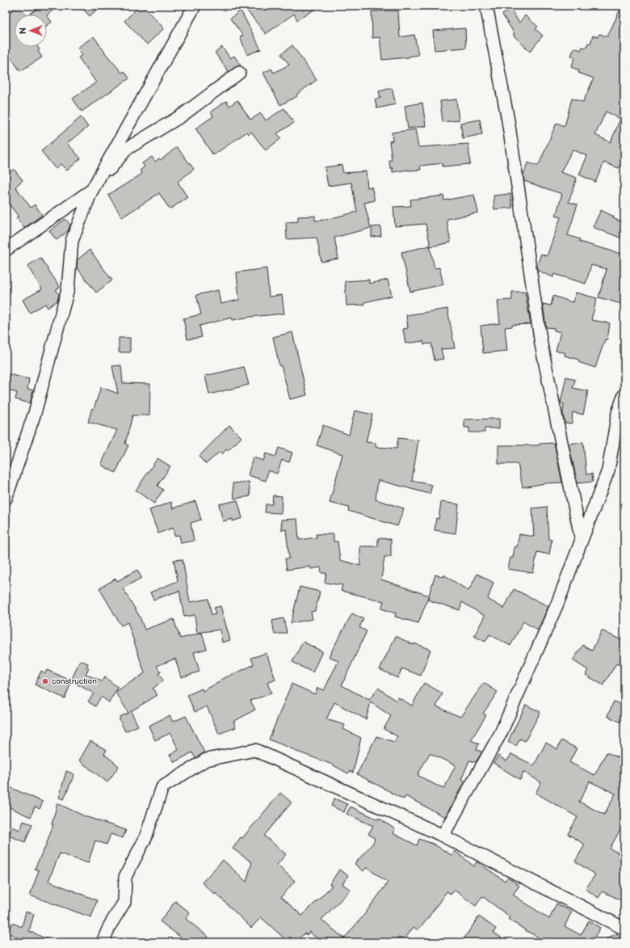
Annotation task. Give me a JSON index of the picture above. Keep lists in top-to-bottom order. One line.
{"places":["construction"],"north":"left"}
